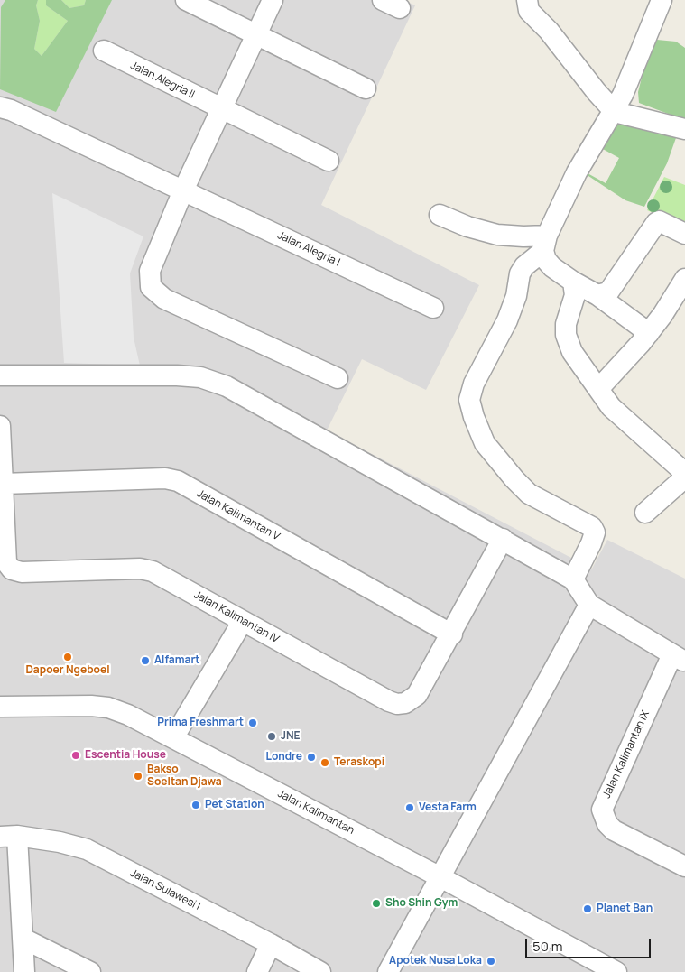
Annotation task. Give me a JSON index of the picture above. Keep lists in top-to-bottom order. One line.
{"streets":{"street":["Jalan Alegria II","Jalan Alegria I","Jalan Kalimantan V","Jalan Kalimantan IV","Jalan Kalimantan IX","Jalan Kalimantan","Jalan Sulawesi I"]},"crossings":[["Jalan Kalimantan V","Jalan Kalimantan IV"]],"places":["Dapoer Ngeboel","Alfamart","Prima Freshmart","JNE","Escentia House","Londre","Teraskopi","Bakso Soeltan Djawa","Pet Station","Vesta Farm","Sho Shin Gym","Planet Ban","Apotek Nusa Loka"],"scale_bar":"50 m"}
